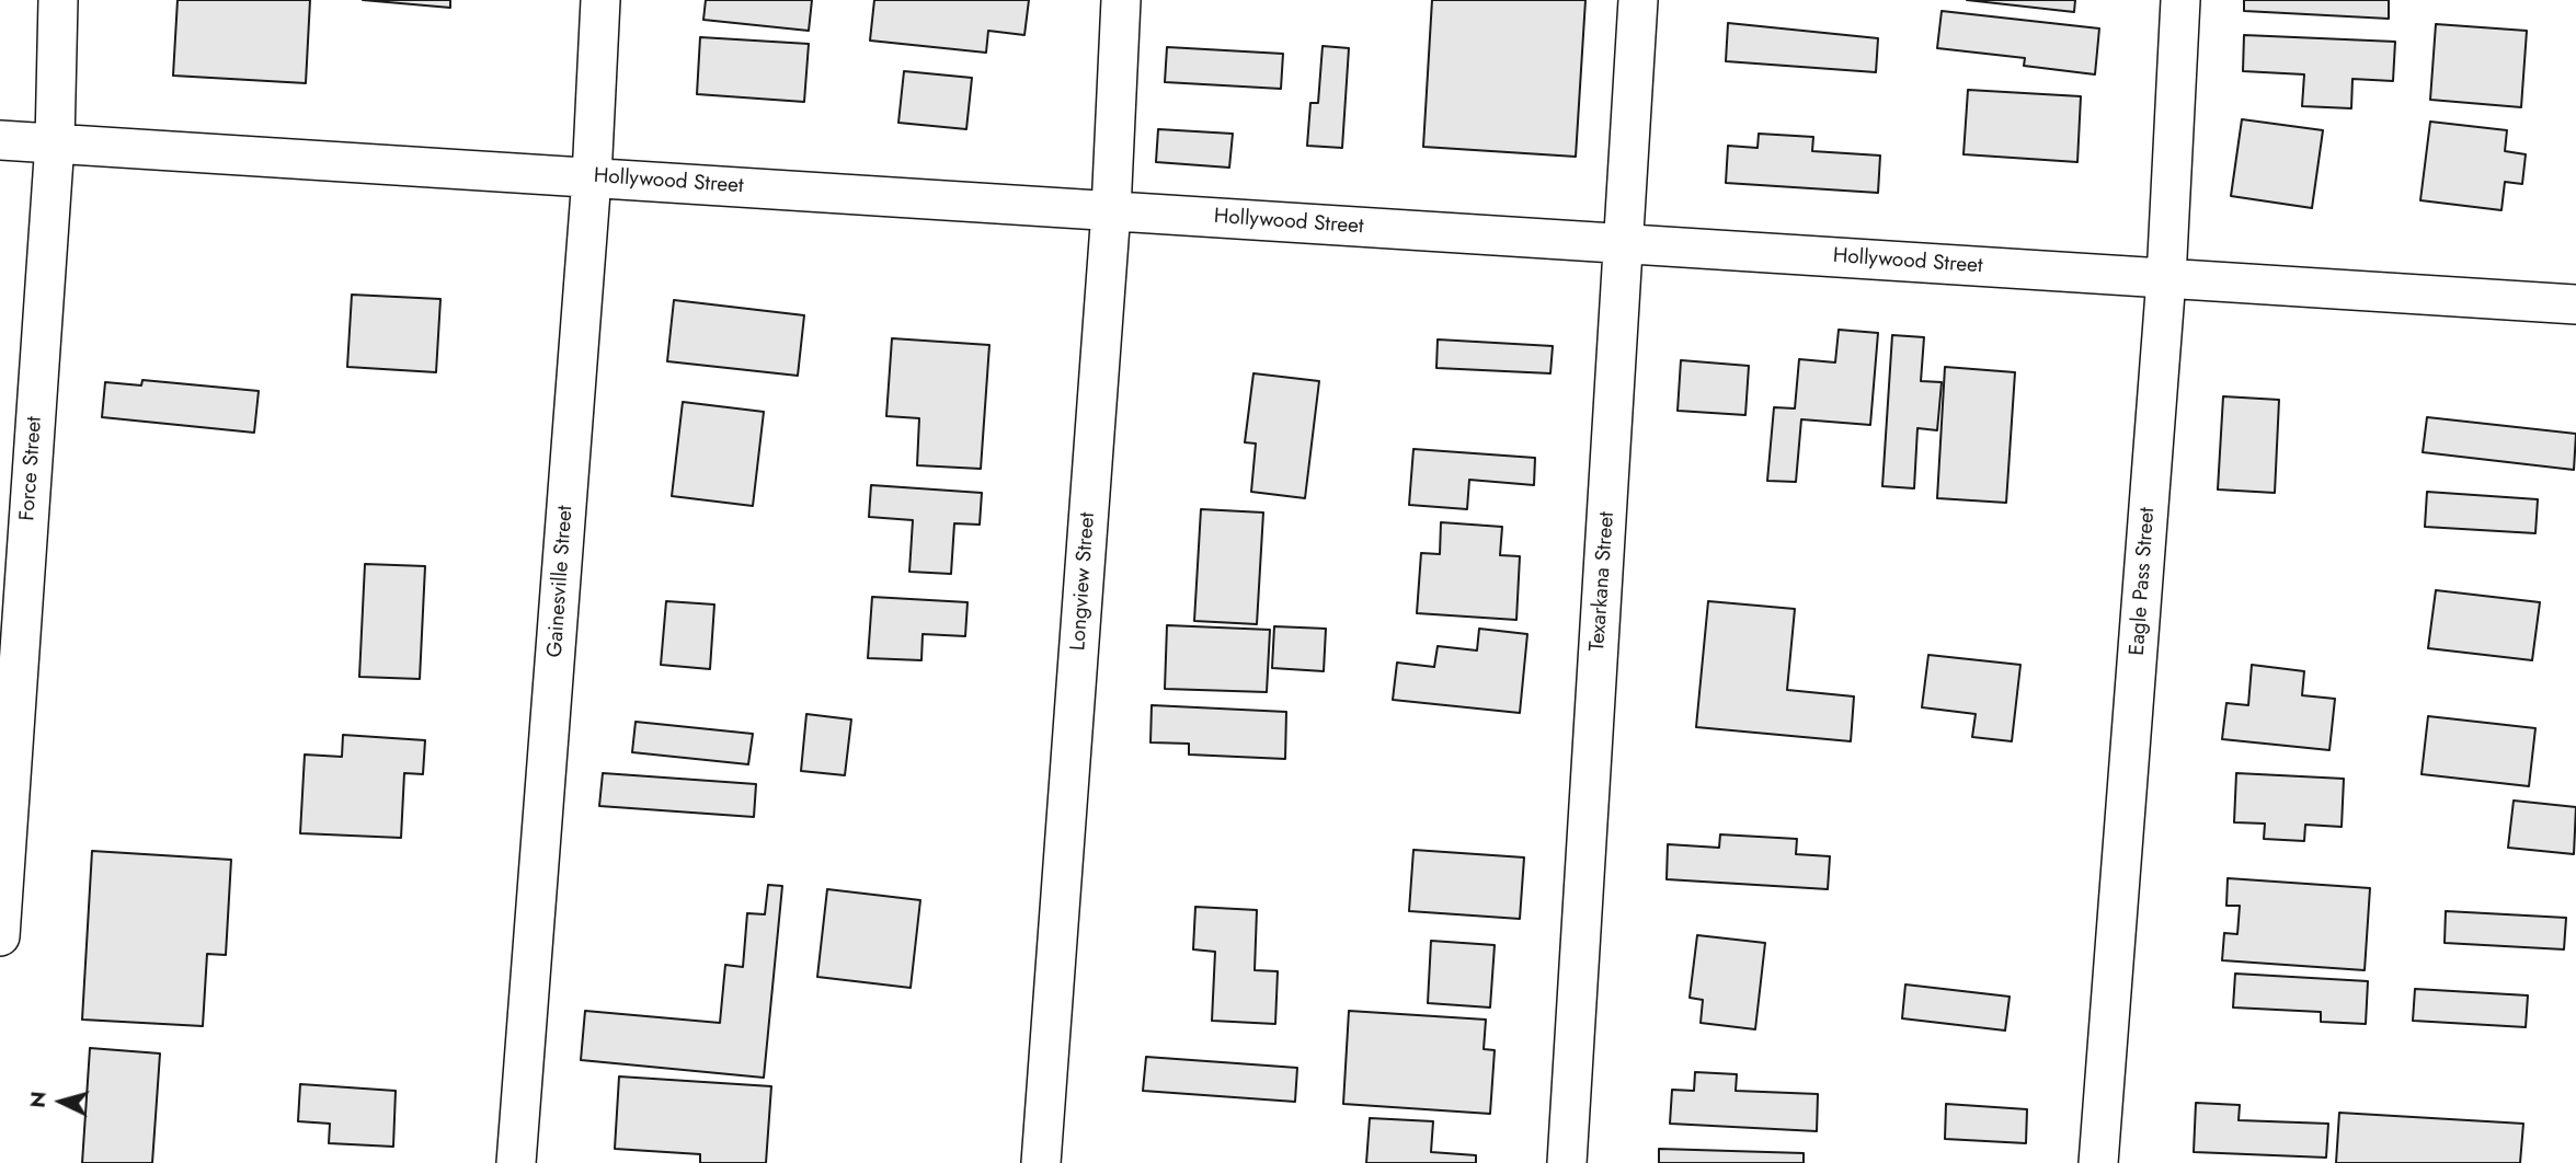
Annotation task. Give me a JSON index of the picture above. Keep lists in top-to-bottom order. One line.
{"streets":{"street":["Hollywood Street","Force Street","Gainesville Street","Longview Street","Texarkana Street","Eagle Pass Street"]},"crossings":[["Hollywood Street","Force Street"],["Hollywood Street","Gainesville Street"],["Hollywood Street","Longview Street"],["Hollywood Street","Texarkana Street"],["Hollywood Street","Eagle Pass Street"]],"north":"left"}
